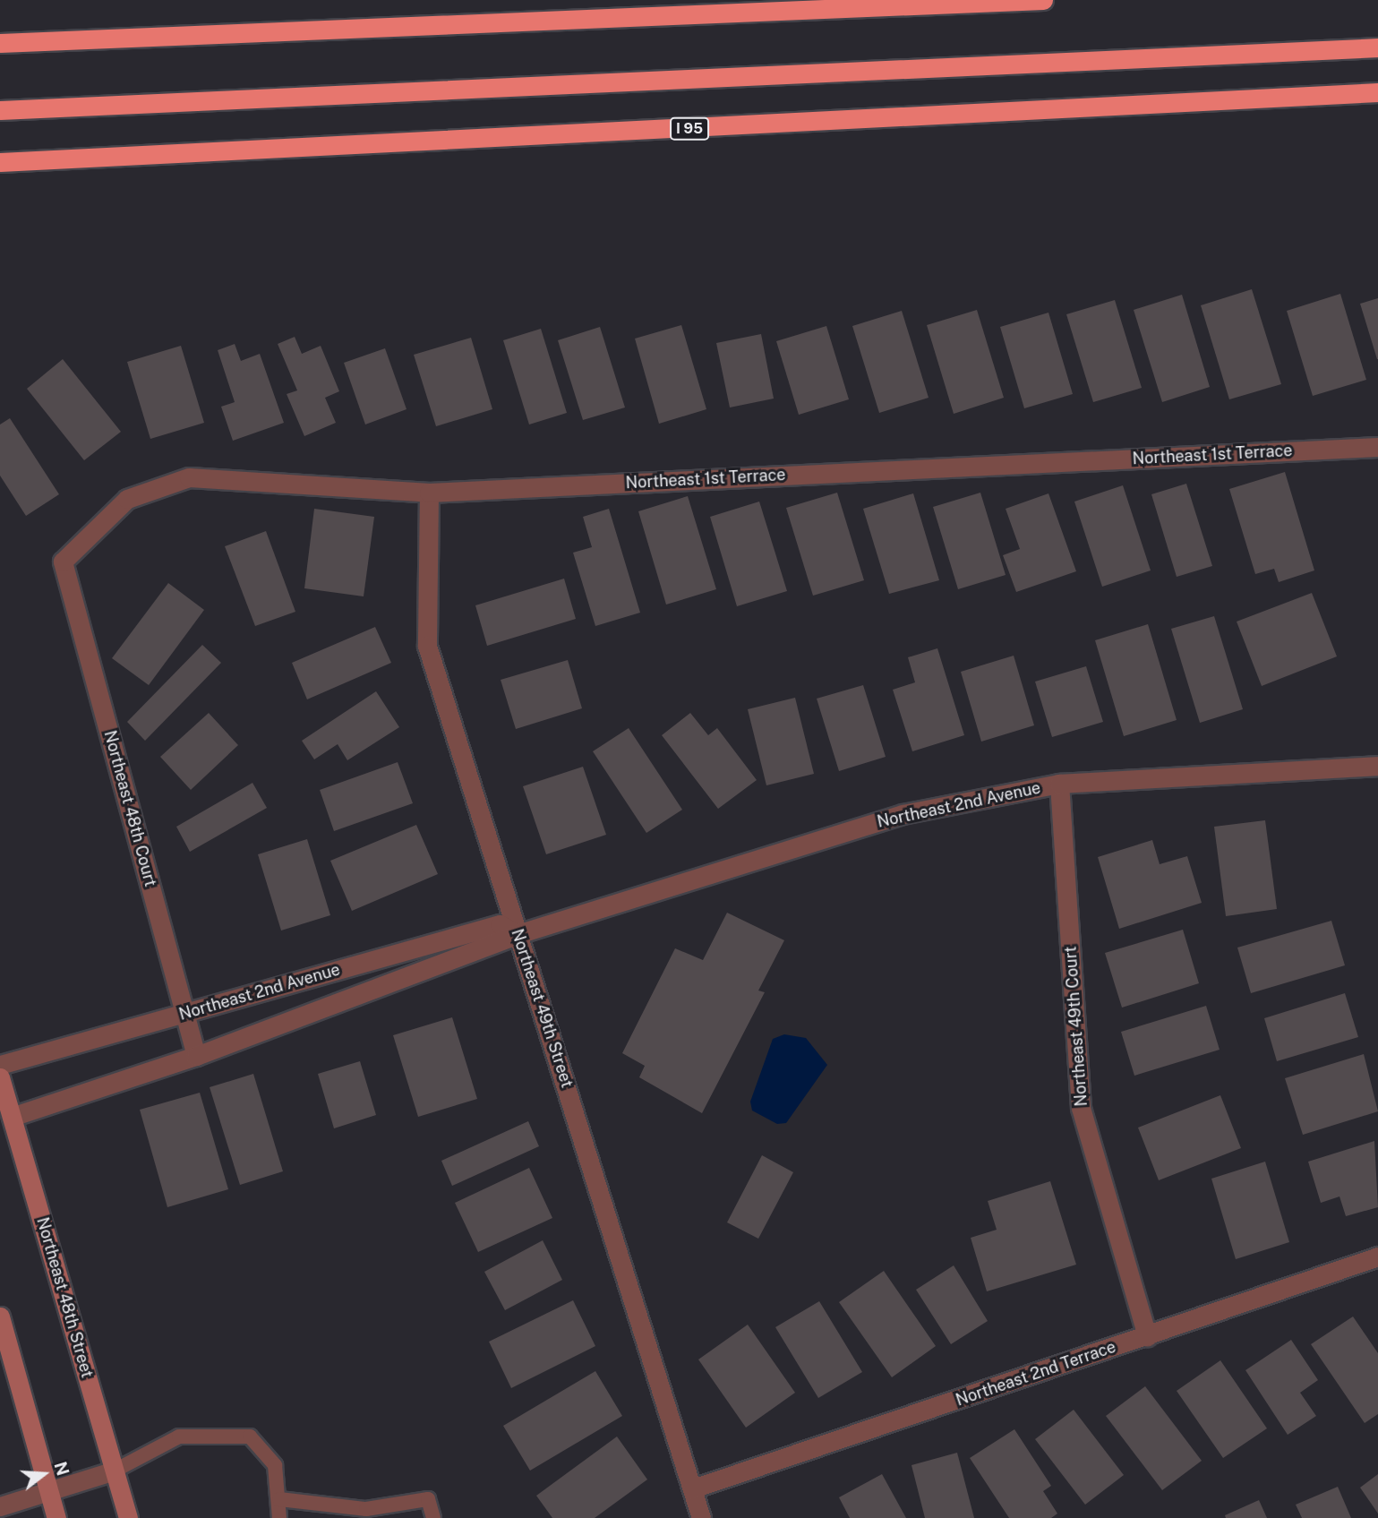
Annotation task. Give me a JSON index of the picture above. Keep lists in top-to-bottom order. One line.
{"streets":{"highway":["I 95"],"main road":["Northeast 48th Street"],"street":["Northeast 1st Terrace","Northeast 2nd Avenue","Northeast 48th Court","Northeast 49th Street","Northeast 49th Court","Northeast 2nd Terrace"]},"crossings":[["Northeast 1st Terrace","Northeast 48th Court"],["Northeast 1st Terrace","Northeast 49th Street"],["Northeast 2nd Avenue","Northeast 48th Court"],["Northeast 2nd Avenue","Northeast 49th Street"],["Northeast 2nd Avenue","Northeast 49th Court"],["Northeast 2nd Avenue","Northeast 48th Street"],["Northeast 49th Street","Northeast 2nd Terrace"],["Northeast 49th Court","Northeast 2nd Terrace"]],"north":"right"}
